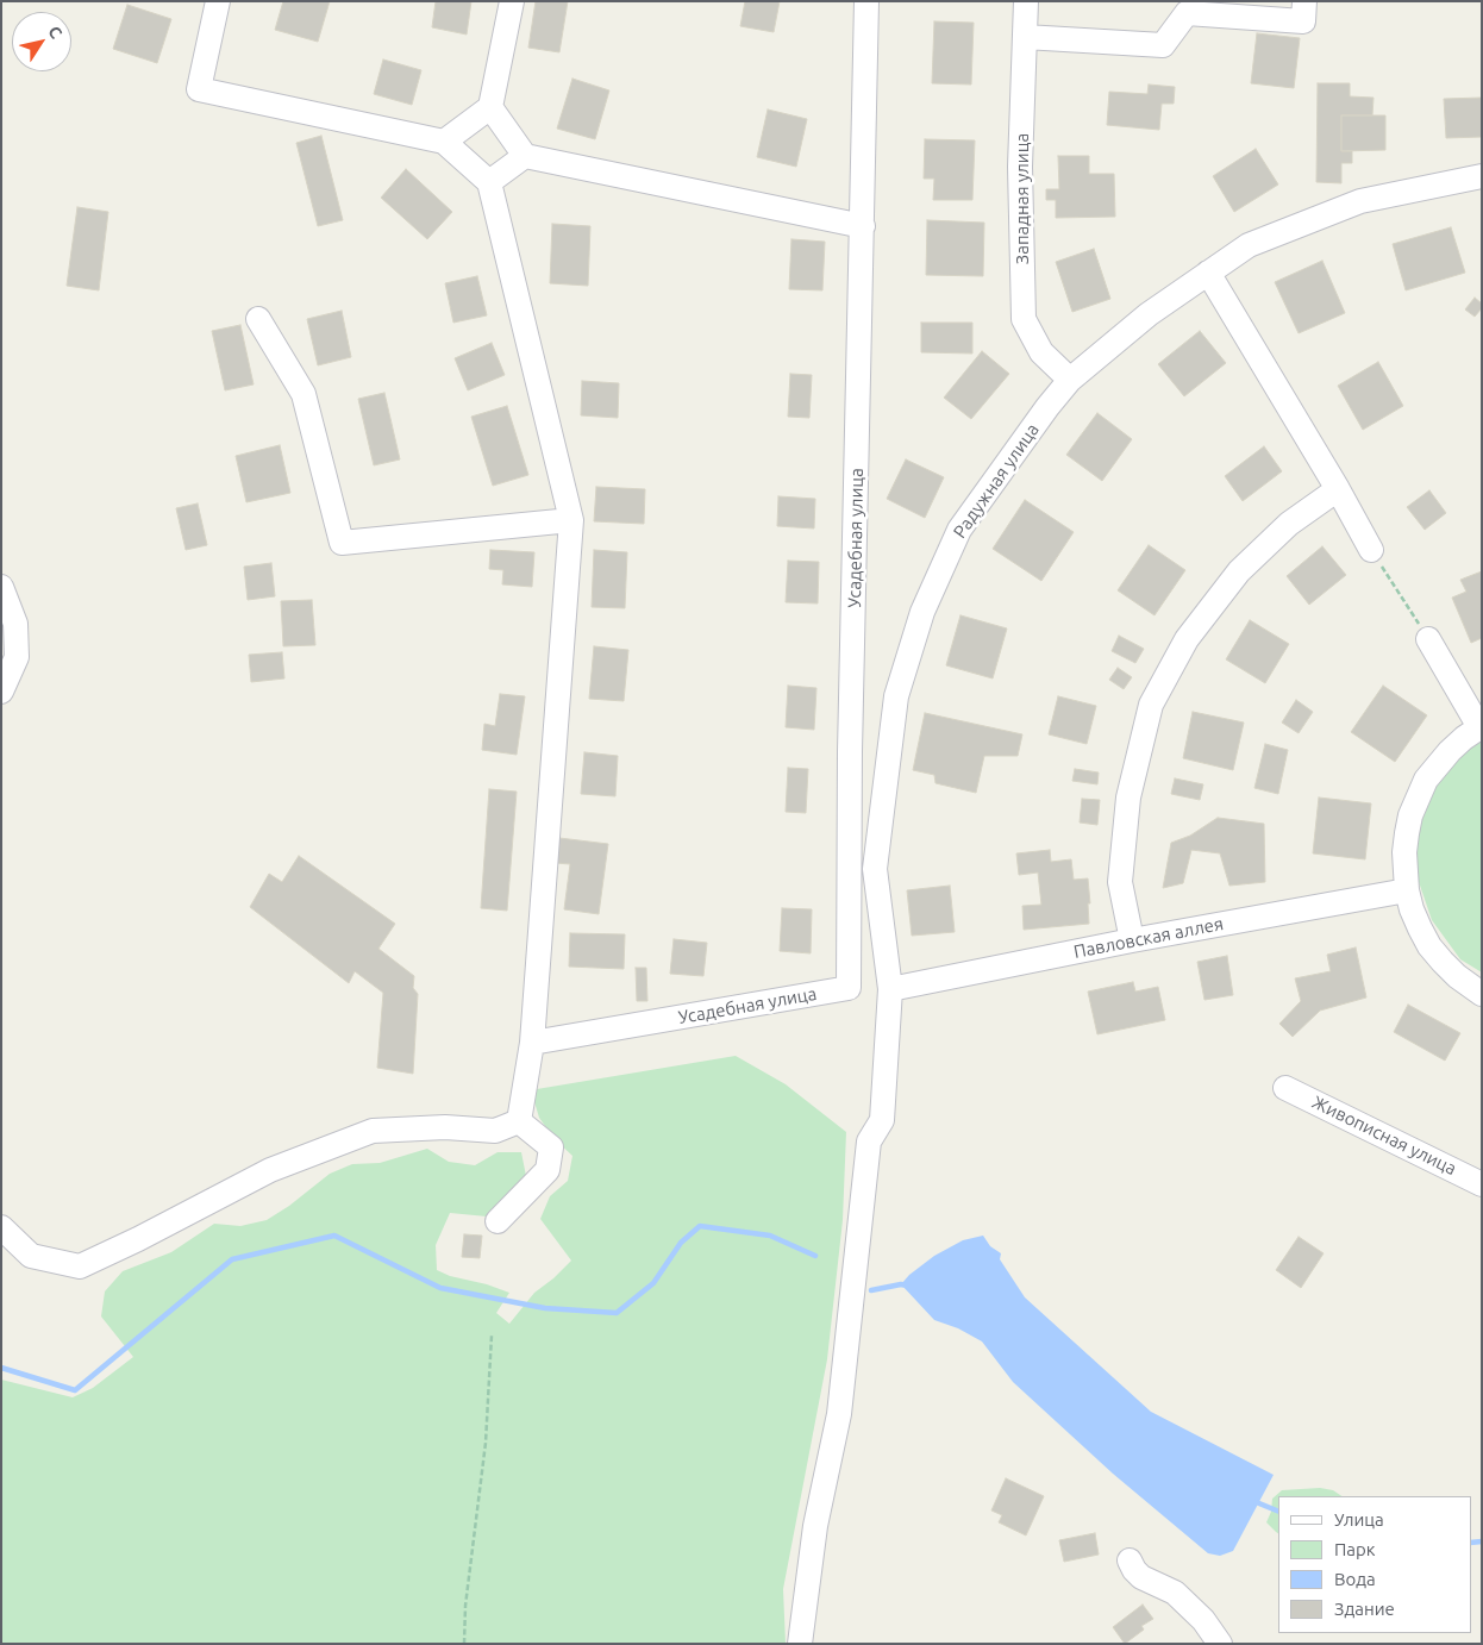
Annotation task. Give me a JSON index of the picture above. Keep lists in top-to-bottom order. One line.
{"streets":{"street":["Западная улица","Радужная улица","Усадебная улица","Павловская аллея","Живописная улица"]},"crossings":[["Западная улица","Радужная улица"],["Радужная улица","Павловская аллея"]],"legend":["Улица","Парк","Вода","Здание"],"north":"top right"}
